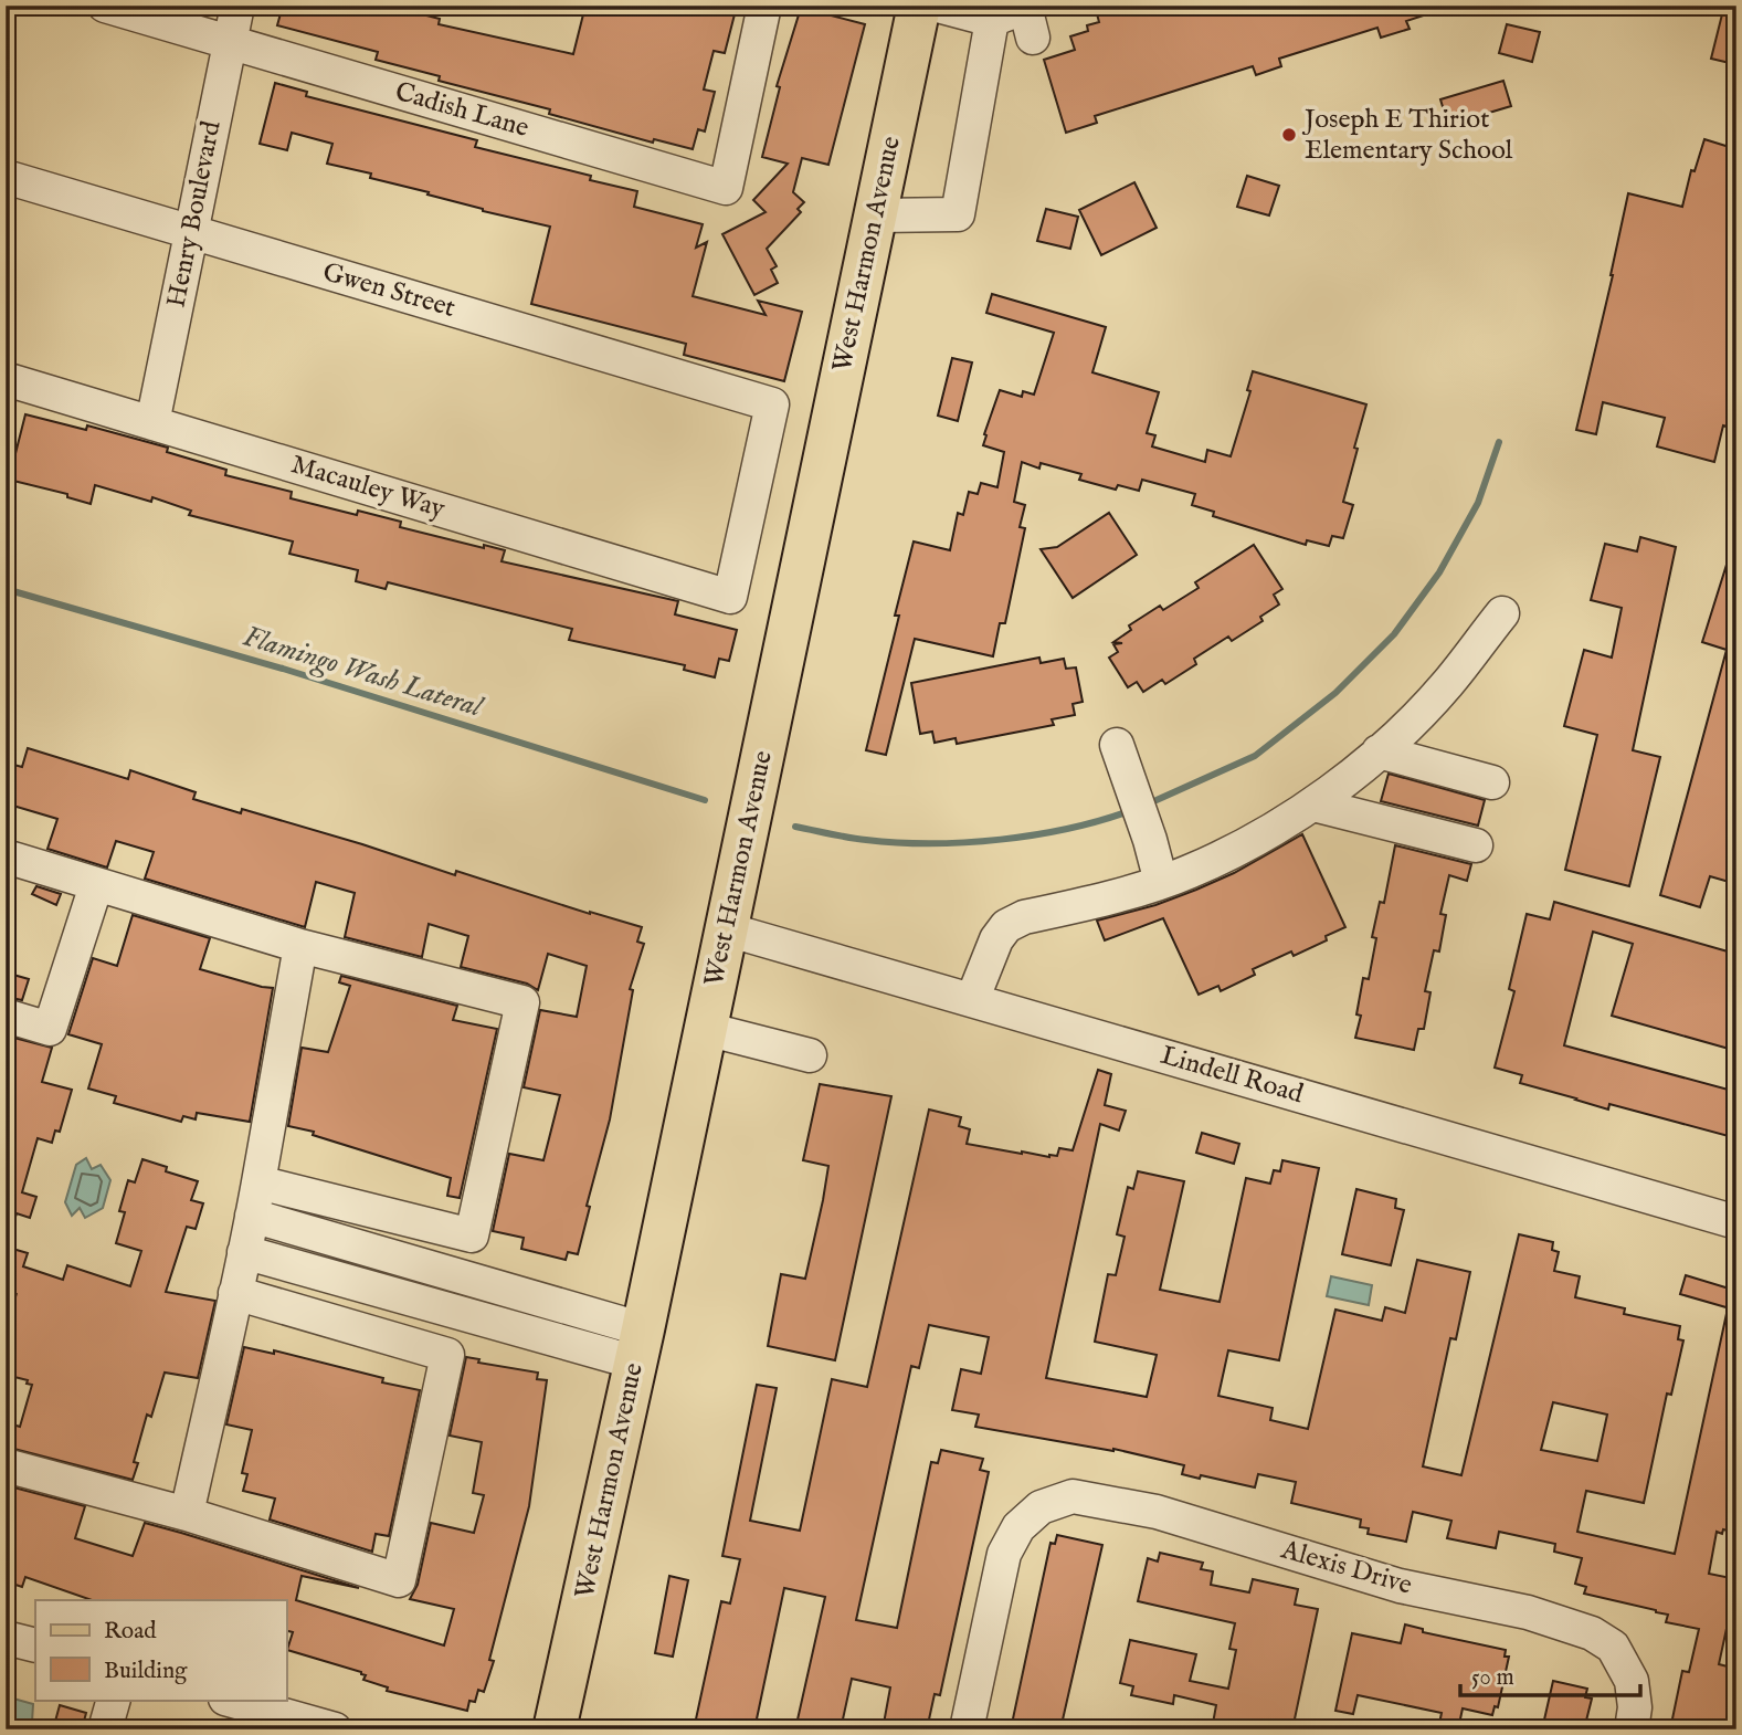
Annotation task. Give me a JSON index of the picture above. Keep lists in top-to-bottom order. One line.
{"streets":{"main road":["West Harmon Avenue"],"street":["Cadish Lane","Henry Boulevard","Gwen Street","Macauley Way","Lindell Road","Alexis Drive"]},"crossings":[["Cadish Lane","Henry Boulevard"],["Henry Boulevard","Gwen Street"],["Henry Boulevard","Macauley Way"],["West Harmon Avenue","Lindell Road"],["Gwen Street","Macauley Way"]],"water":["Flamingo Wash Lateral"],"places":["Joseph E Thiriot Elementary School"],"legend":["Road","Building"],"scale_bar":"50 m"}
